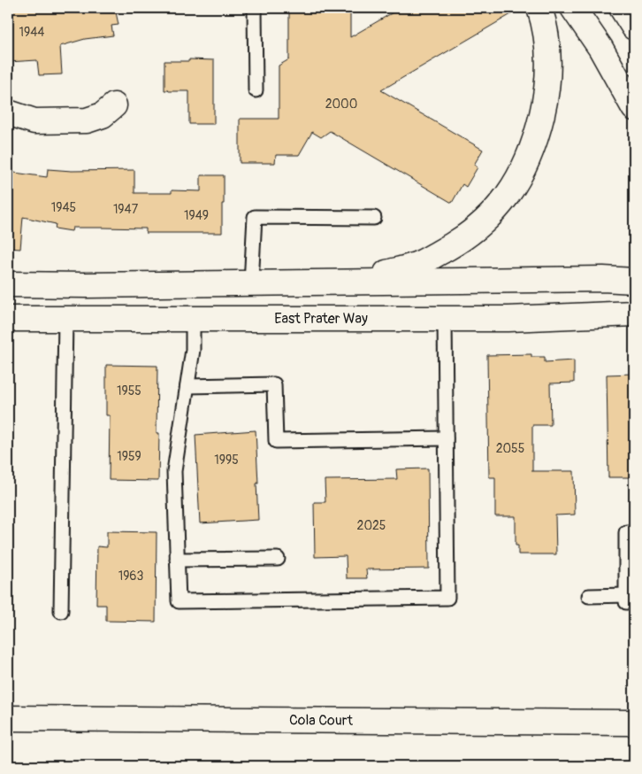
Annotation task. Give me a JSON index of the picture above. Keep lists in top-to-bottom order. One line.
{"streets":{"main road":["East Prater Way","Cola Court"]},"house_numbers":["1944","2000","1945","1947","1949","1955","2055","1959","1995","2025","1963"]}
